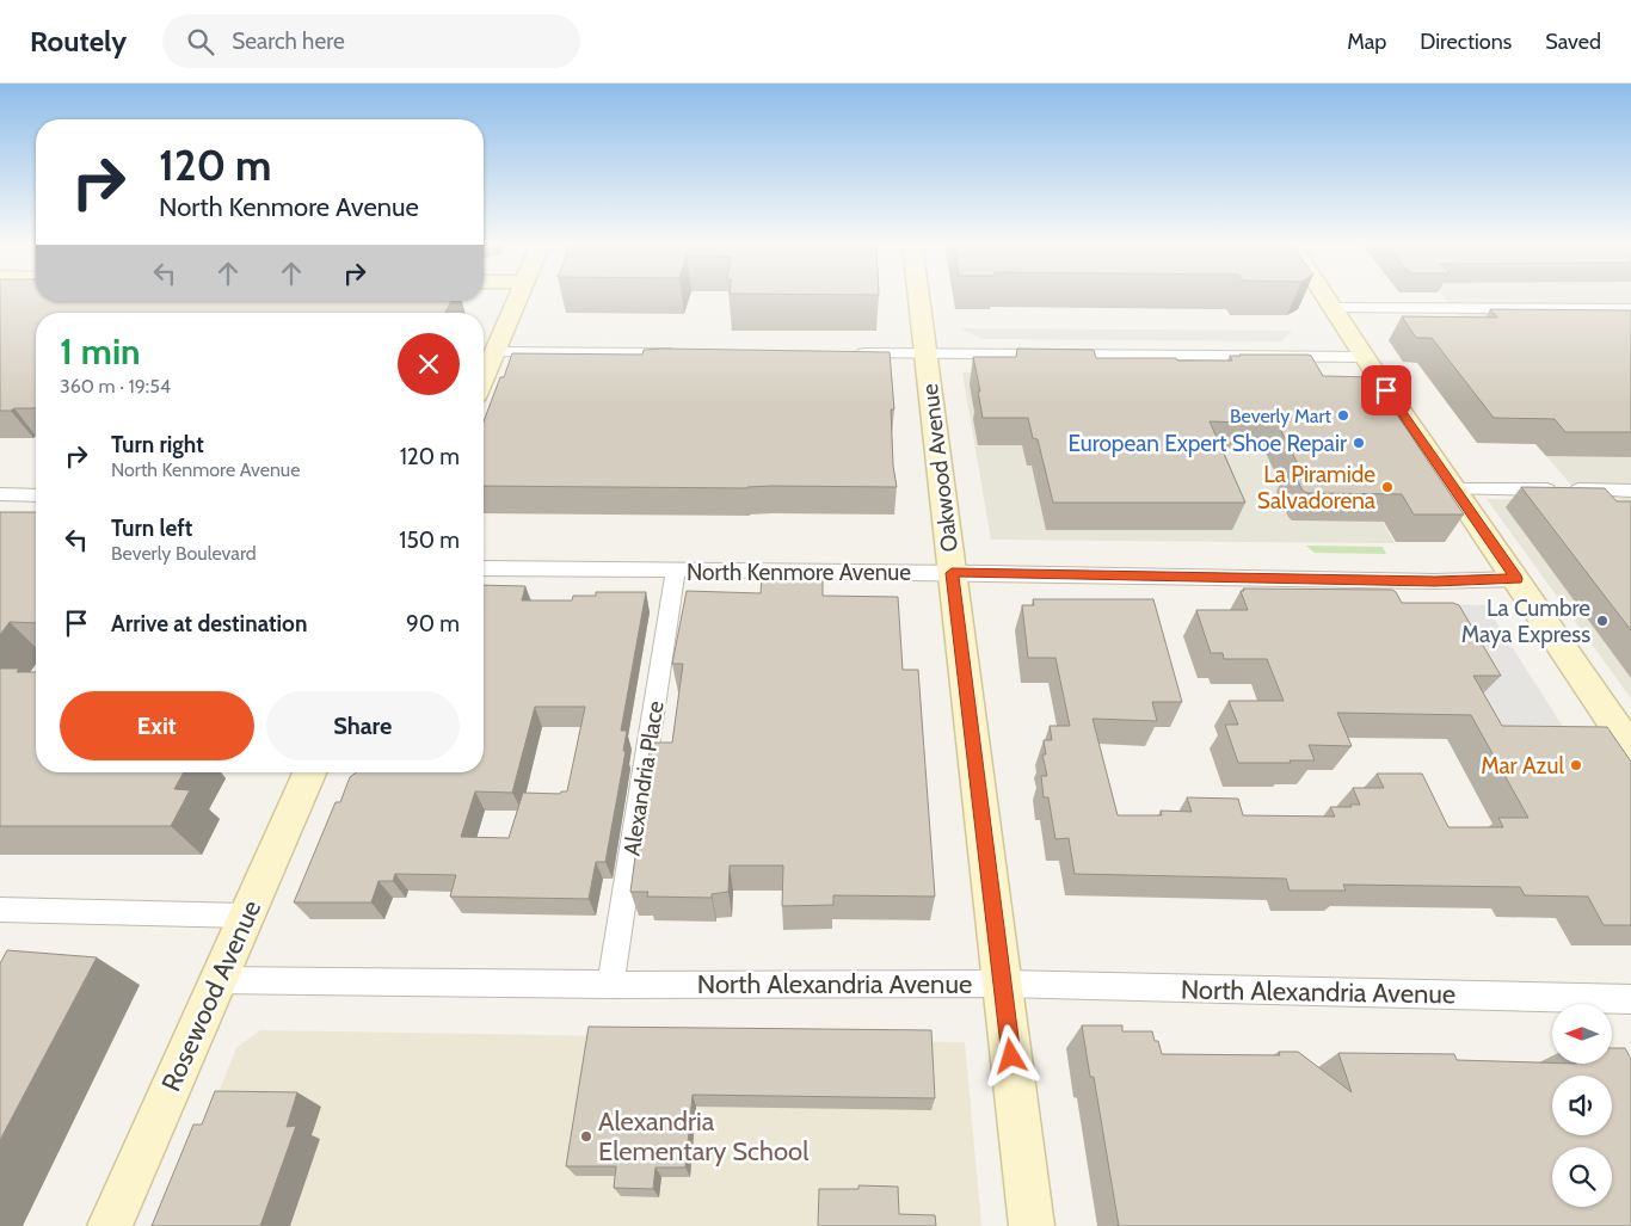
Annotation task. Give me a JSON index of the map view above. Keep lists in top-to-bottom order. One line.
{"streets":{"street":["Oakwood Avenue","North Kenmore Avenue","Alexandria Place","North Alexandria Avenue","Rosewood Avenue"]},"crossings":[["Oakwood Avenue","North Kenmore Avenue"],["Oakwood Avenue","North Alexandria Avenue"],["North Kenmore Avenue","Alexandria Place"],["Alexandria Place","North Alexandria Avenue"],["North Alexandria Avenue","Rosewood Avenue"]],"places":["Beverly Mart","European Expert Shoe Repair","La Piramide Salvadorena","La Cumbre Maya Express","Mar Azul","Alexandria Elementary School"],"north":"left","page":{"header":"Routely","search":"Search here","nav":["Map","Directions","Saved"],"turn":["120 m","North Kenmore Avenue"],"heading":["1 min","360 m · 19:54"],"list":[{"name":"Turn right","note":"North Kenmore Avenue","value":"120 m"},{"name":"Turn left","note":"Beverly Boulevard","value":"150 m"},{"name":"Arrive at destination","value":"90 m"}],"buttons":["Exit","Share"]}}
